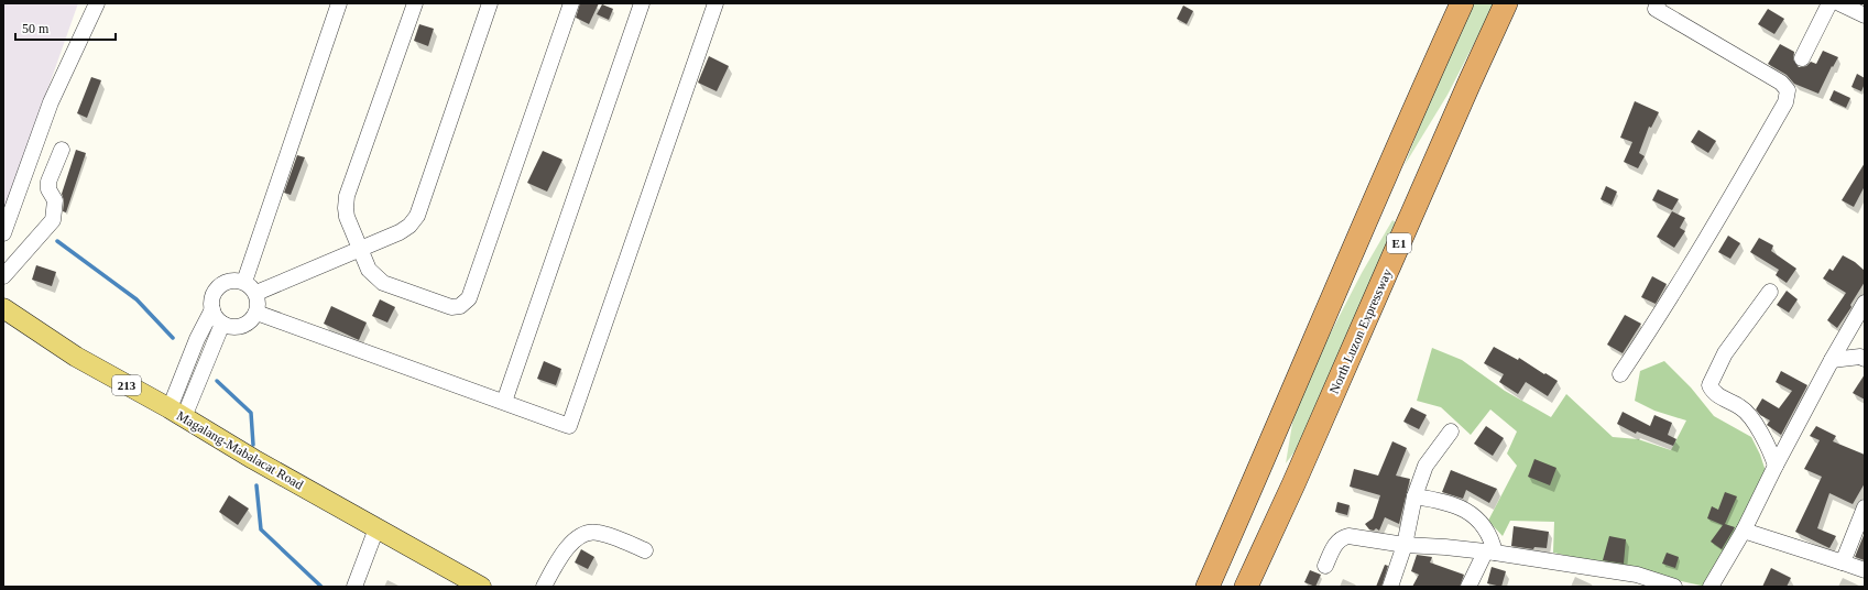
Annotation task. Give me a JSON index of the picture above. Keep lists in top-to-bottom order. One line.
{"streets":{"highway":["E1","North Luzon Expressway"],"main road":["213","Magalang-Mabalacat Road"]},"scale_bar":"50 m"}
